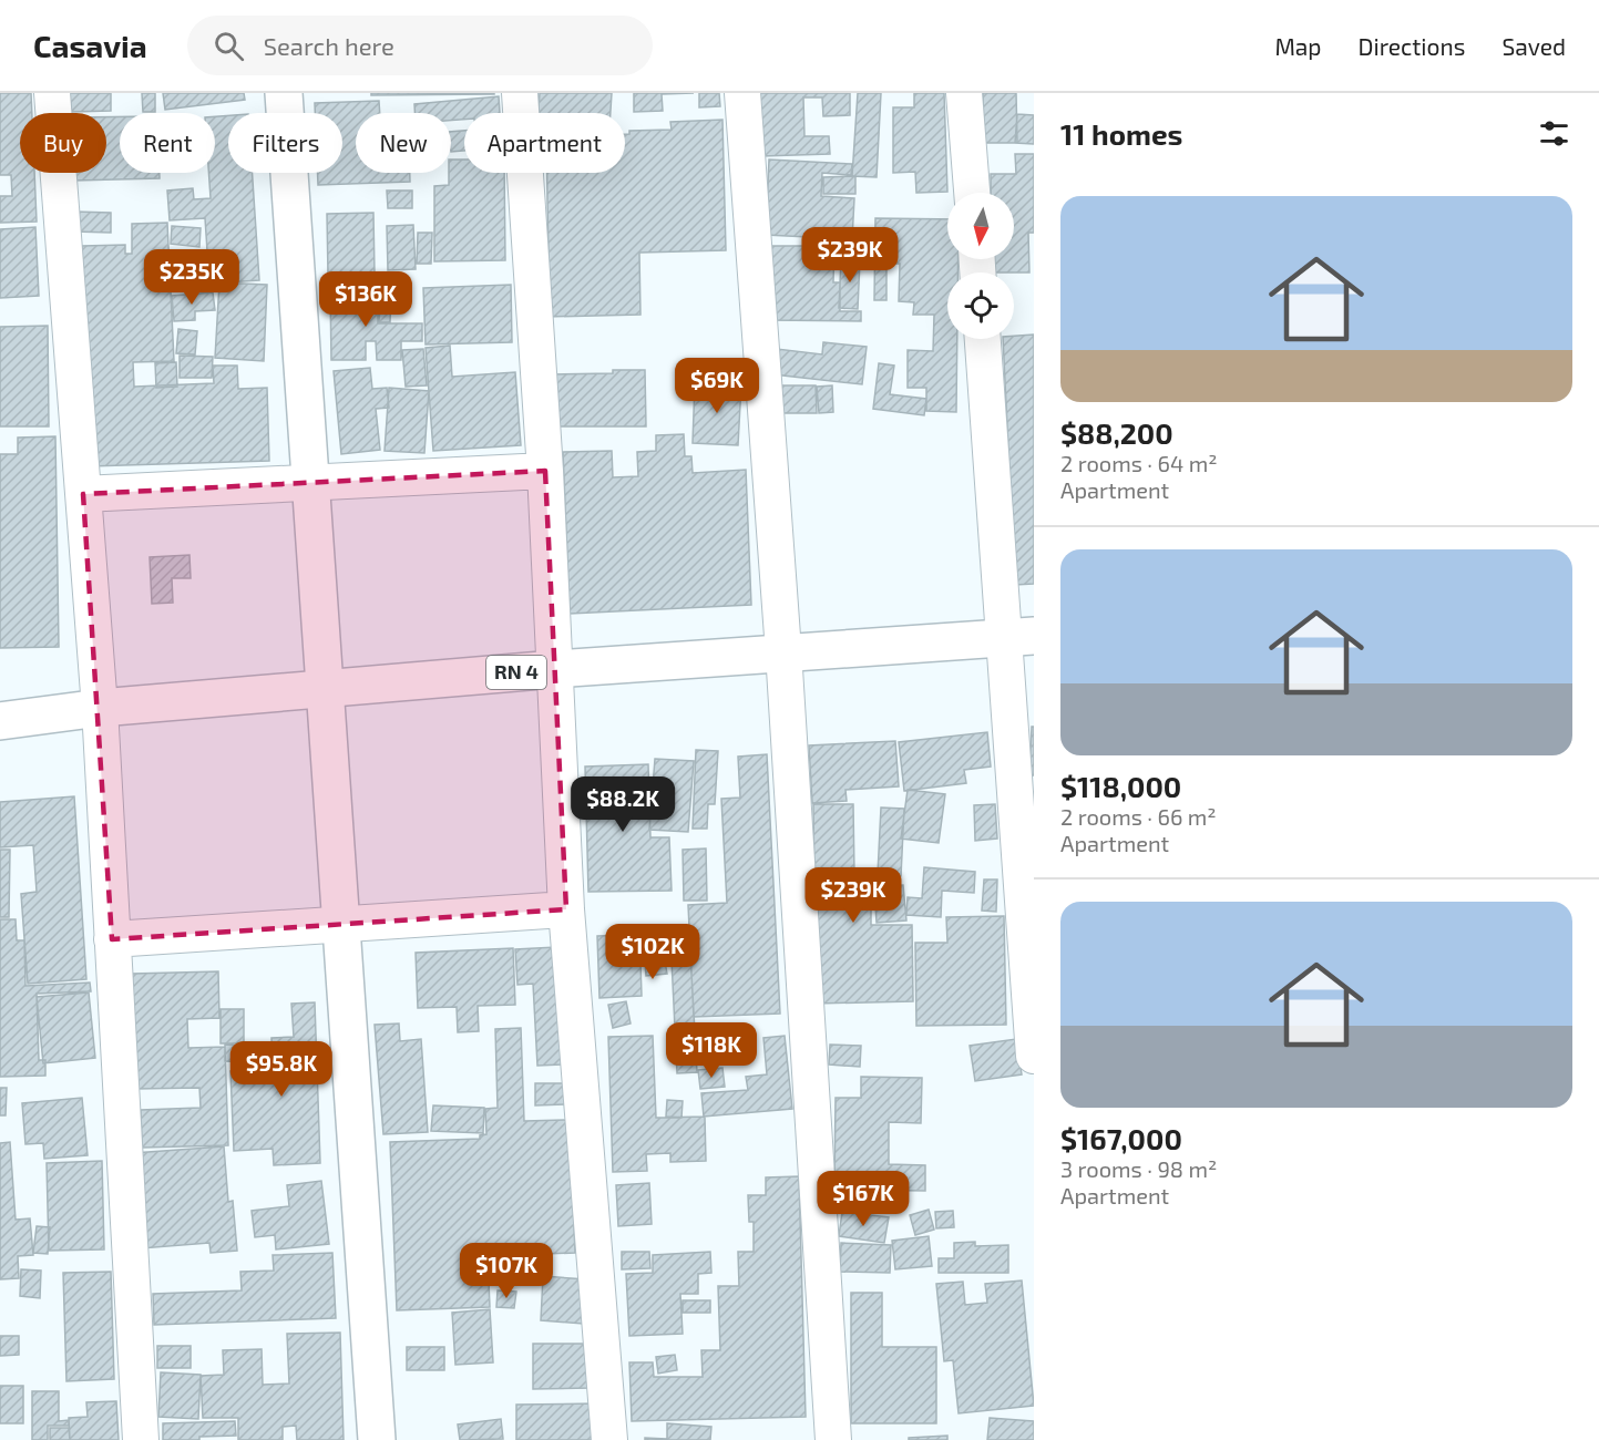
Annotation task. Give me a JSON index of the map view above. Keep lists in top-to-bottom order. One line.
{"streets":{"street":["RN 4"]},"north":"bottom","page":{"header":"Casavia","search":"Search here","nav":["Map","Directions","Saved"],"heading":"11 homes","chip":["Buy","Rent","Filters","New","Apartment"],"list":[{"name":"$88,200","note":"2 rooms · 64 m² · Apartment"},{"name":"$118,000","note":"2 rooms · 66 m² · Apartment"},{"name":"$167,000","note":"3 rooms · 98 m² · Apartment"}],"price":["$239K","$235K","$136K","$69K","$88.2K","$239K","$102K","$118K","$95.8K","$167K","$107K"]}}
